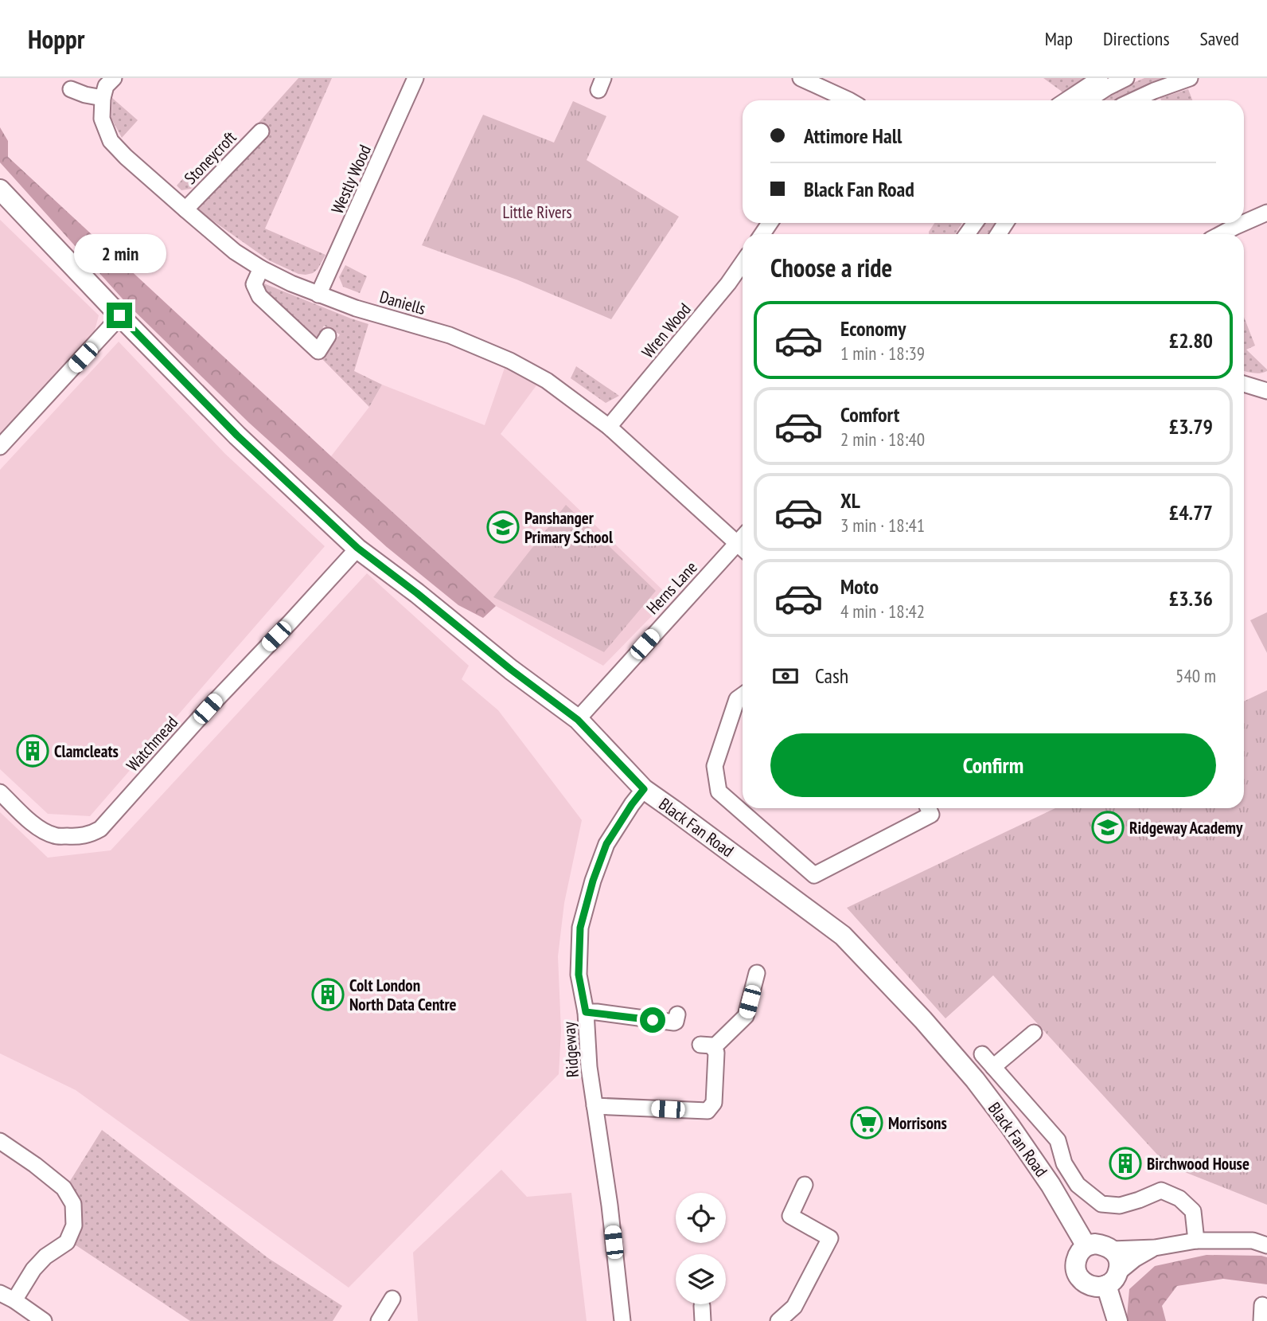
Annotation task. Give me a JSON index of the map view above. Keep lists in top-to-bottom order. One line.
{"streets":{"main road":["Black Fan Road"],"street":["Stoneycroft","Westly Wood","Daniells","Wren Wood","Herns Lane","Watchmead","Ridgeway"]},"crossings":[["Stoneycroft","Daniells"],["Westly Wood","Daniells"],["Daniells","Wren Wood"],["Daniells","Herns Lane"],["Herns Lane","Black Fan Road"],["Watchmead","Black Fan Road"],["Black Fan Road","Ridgeway"]],"parks":["Little Rivers"],"places":{"school or university":["Panshanger Primary School","Ridgeway Academy"],"building":["Clamcleats","Colt London North Data Centre","Birchwood House"],"supermarket":["Morrisons"]},"page":{"header":"Hoppr","nav":["Map","Directions","Saved"],"banner":["Attimore Hall","Black Fan Road"],"bubble":"2 min","heading":"Choose a ride","list":[{"name":"Economy","note":"1 min · 18:39","value":"£2.80"},{"name":"Comfort","note":"2 min · 18:40","value":"£3.79"},{"name":"XL","note":"3 min · 18:41","value":"£4.77"},{"name":"Moto","note":"4 min · 18:42","value":"£3.36"}],"pay":["Cash","540 m"],"buttons":"Confirm"}}
